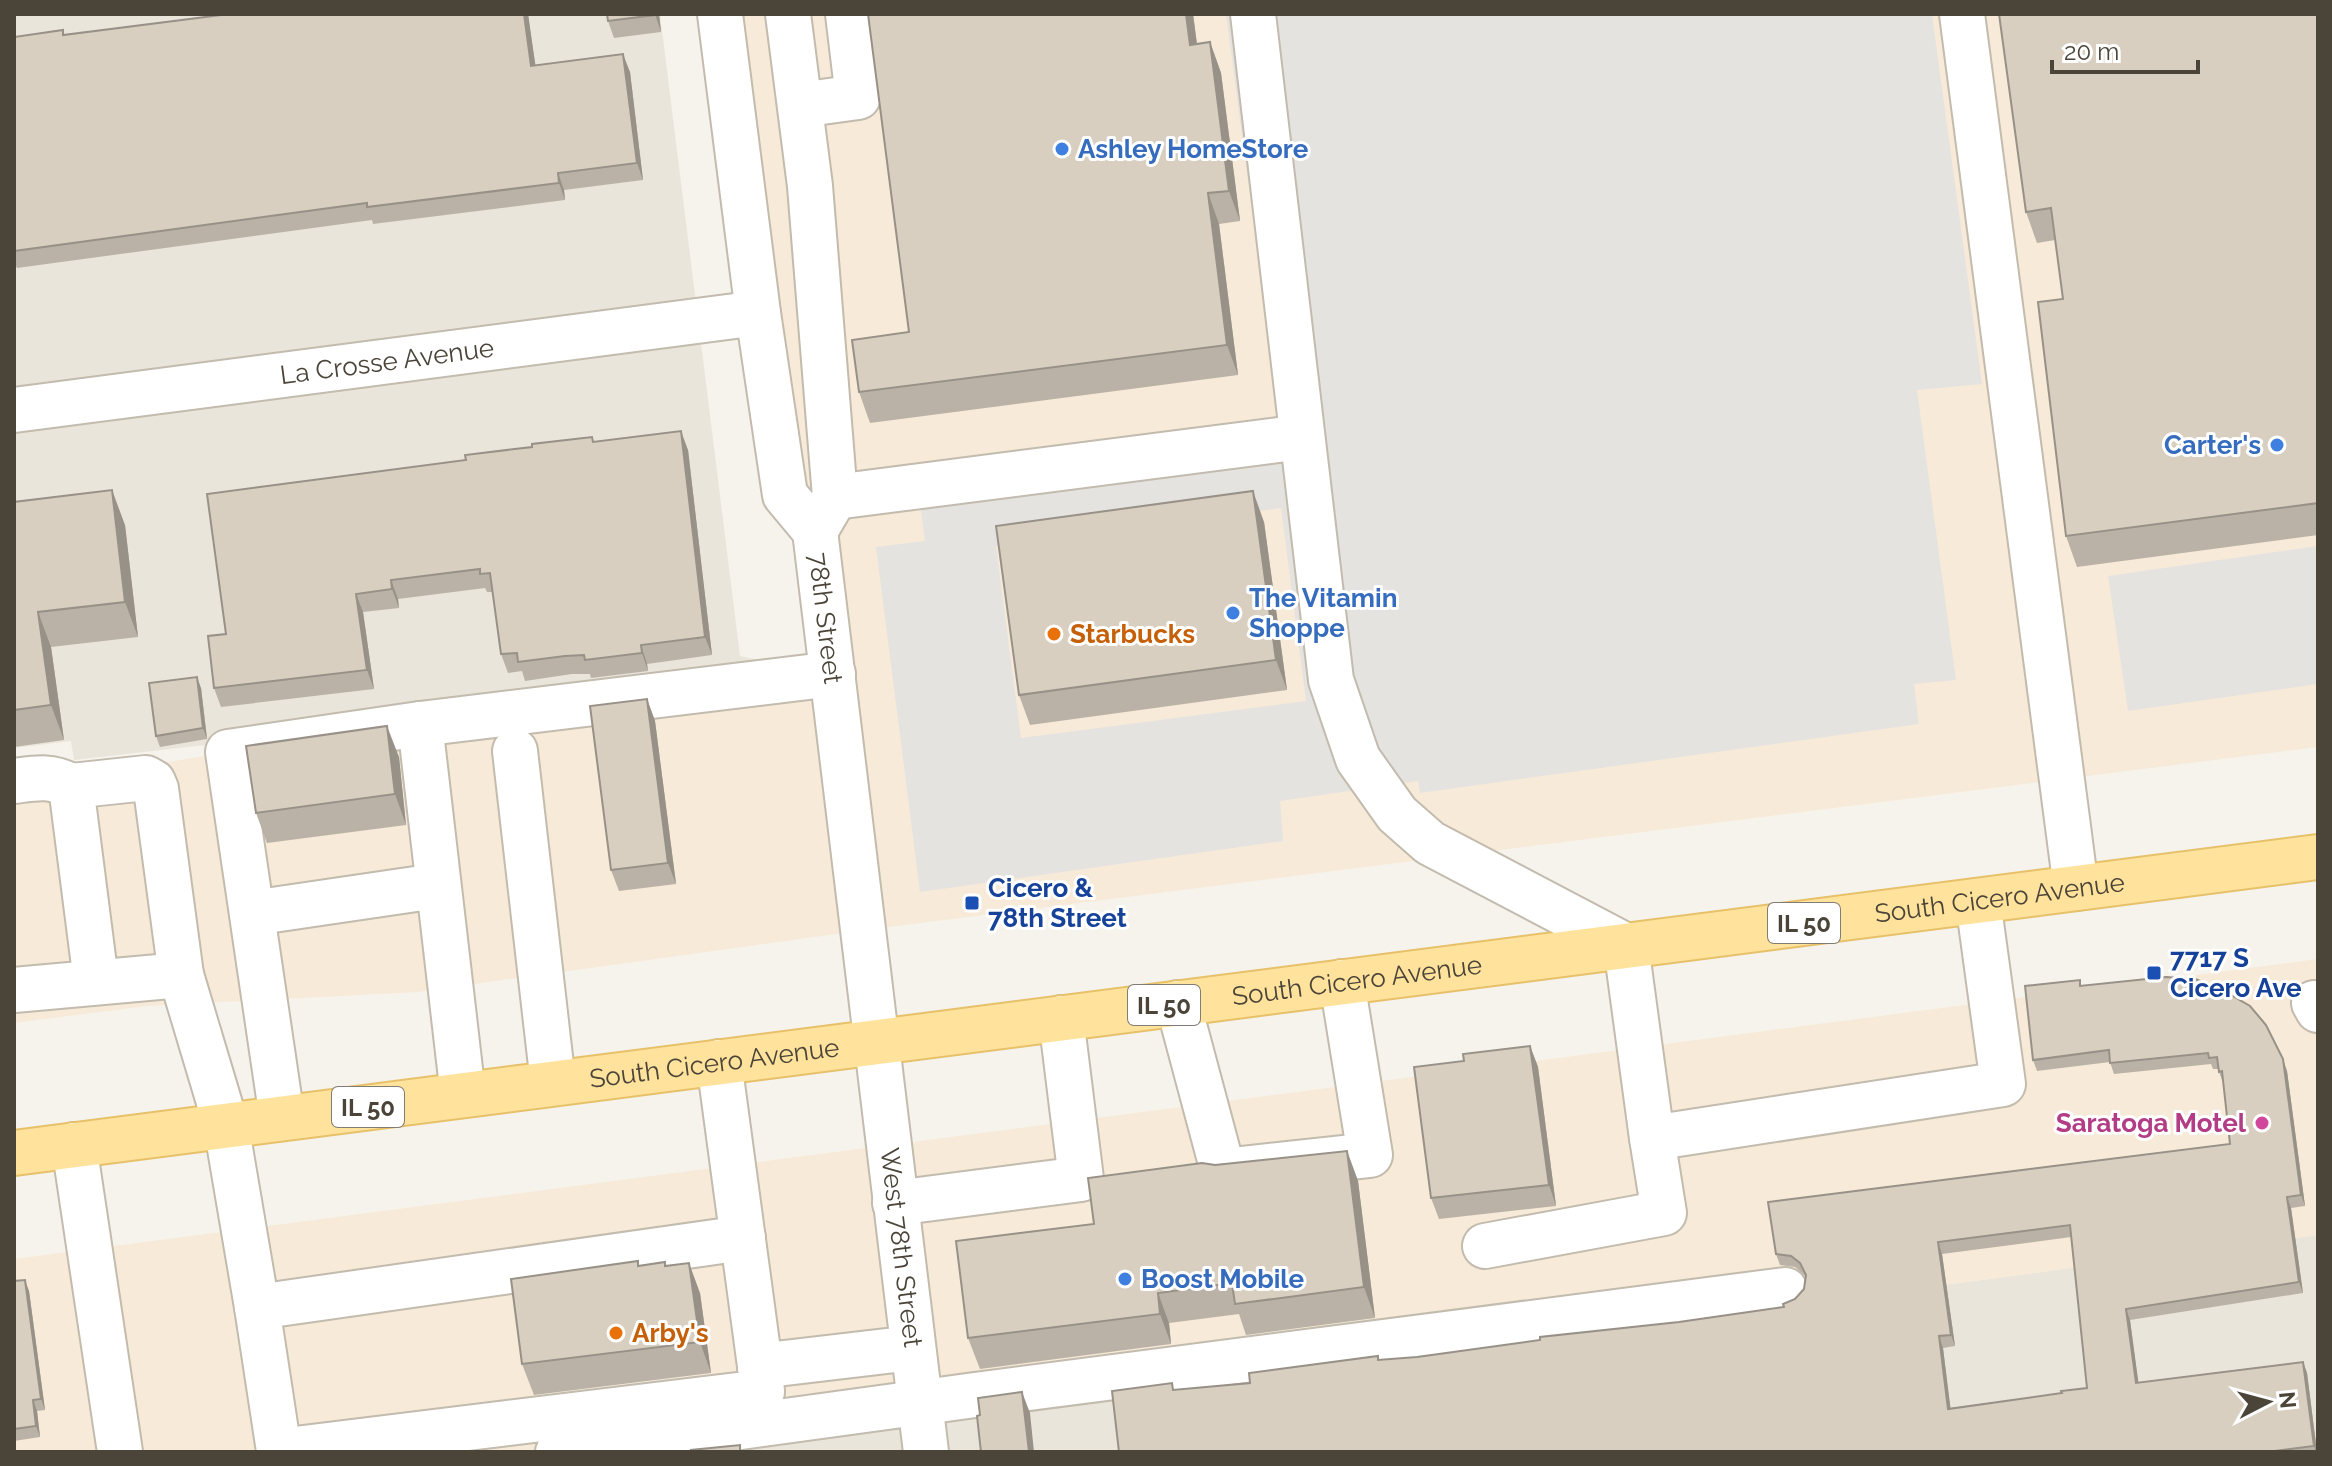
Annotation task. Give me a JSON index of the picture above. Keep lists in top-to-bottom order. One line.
{"streets":{"main road":["South Cicero Avenue","IL 50"],"street":["La Crosse Avenue","78th Street","West 78th Street"]},"crossings":[["La Crosse Avenue","78th Street"],["78th Street","South Cicero Avenue"],["78th Street","West 78th Street"],["South Cicero Avenue","West 78th Street"]],"places":{"other":["Ashley HomeStore","Carter's","The Vitamin Shoppe","Starbucks","Saratoga Motel","Boost Mobile","Arby's"],"transit":["Cicero & 78th Street","7717 S Cicero Ave"]},"scale_bar":"20 m","north":"right"}
